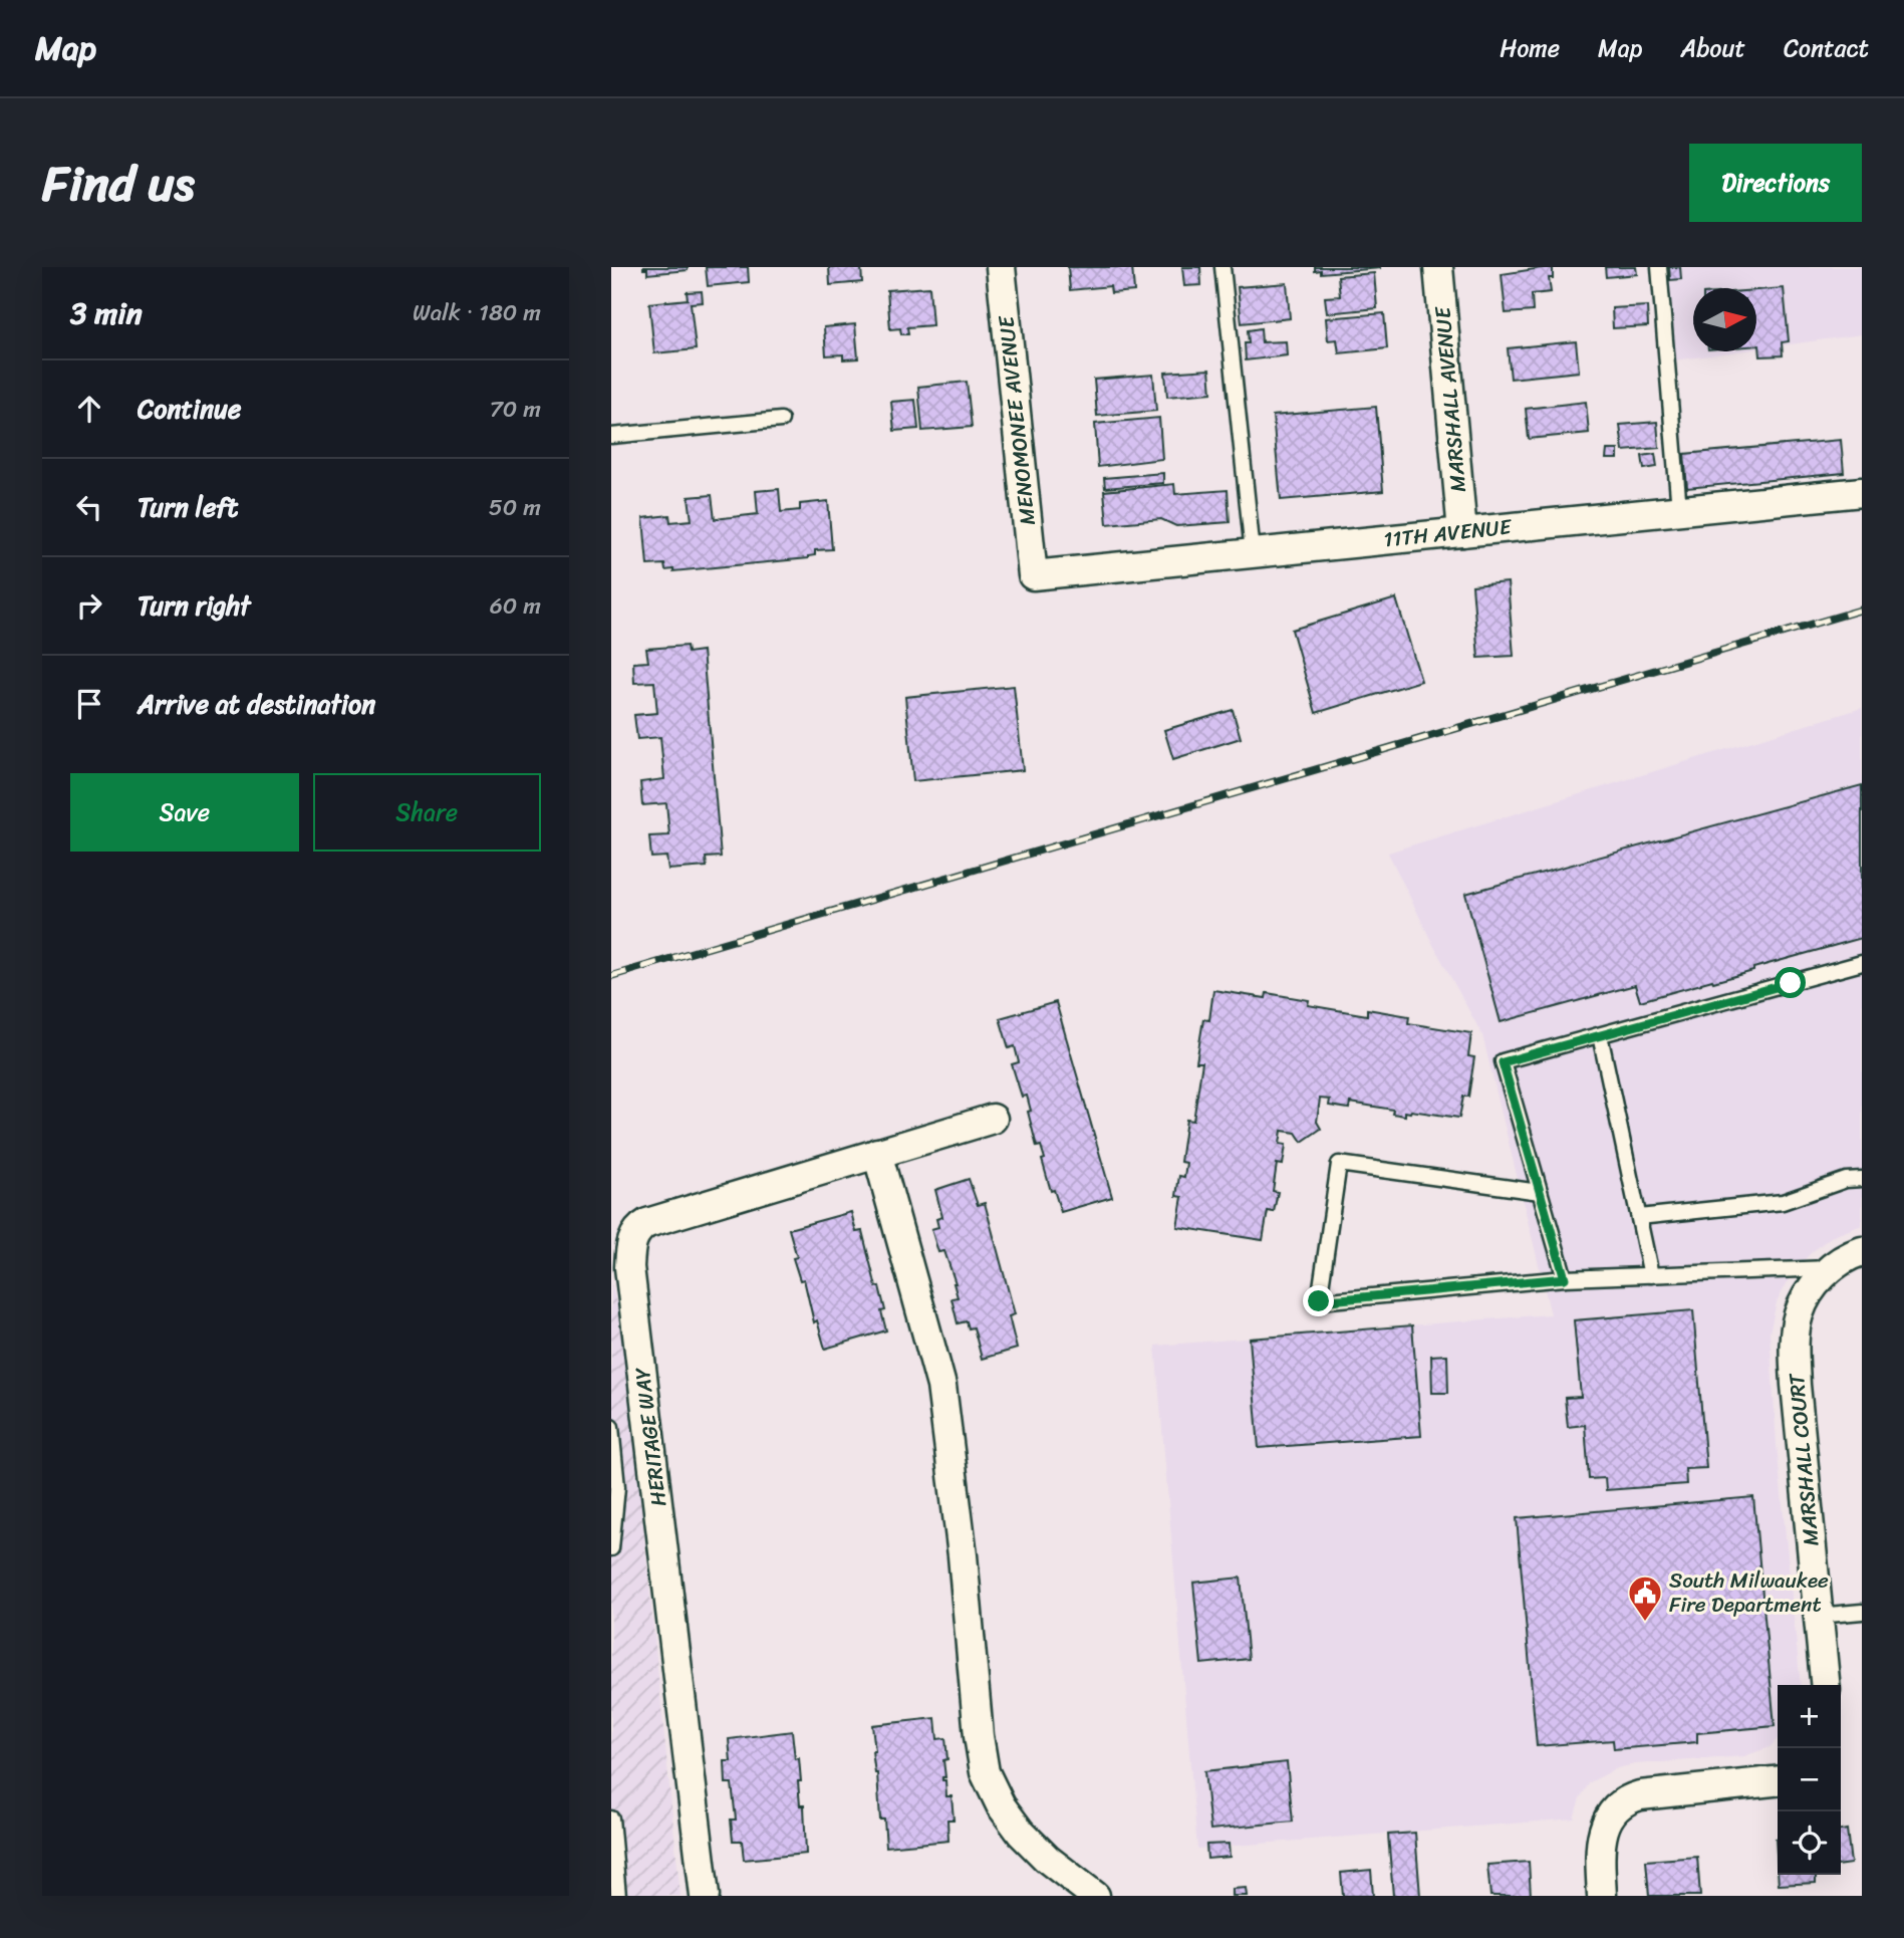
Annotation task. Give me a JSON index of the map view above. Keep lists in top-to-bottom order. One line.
{"streets":{"street":["MARSHALL AVENUE","MENOMONEE AVENUE","11TH AVENUE","HERITAGE WAY","MARSHALL COURT"]},"crossings":[["MARSHALL AVENUE","11TH AVENUE"],["MENOMONEE AVENUE","11TH AVENUE"]],"places":{"public building":["South Milwaukee Fire Department"]},"north":"right","page":{"header":"Map","nav":["Home","Map","About","Contact"],"title":"Find us","buttons":["Directions",["Save","Share"]],"heading":["3 min","Walk · 180 m"],"list":[["Continue","70 m"],["Turn left","50 m"],["Turn right","60 m"],"Arrive at destination"],"map_buttons":["+","−"]}}
